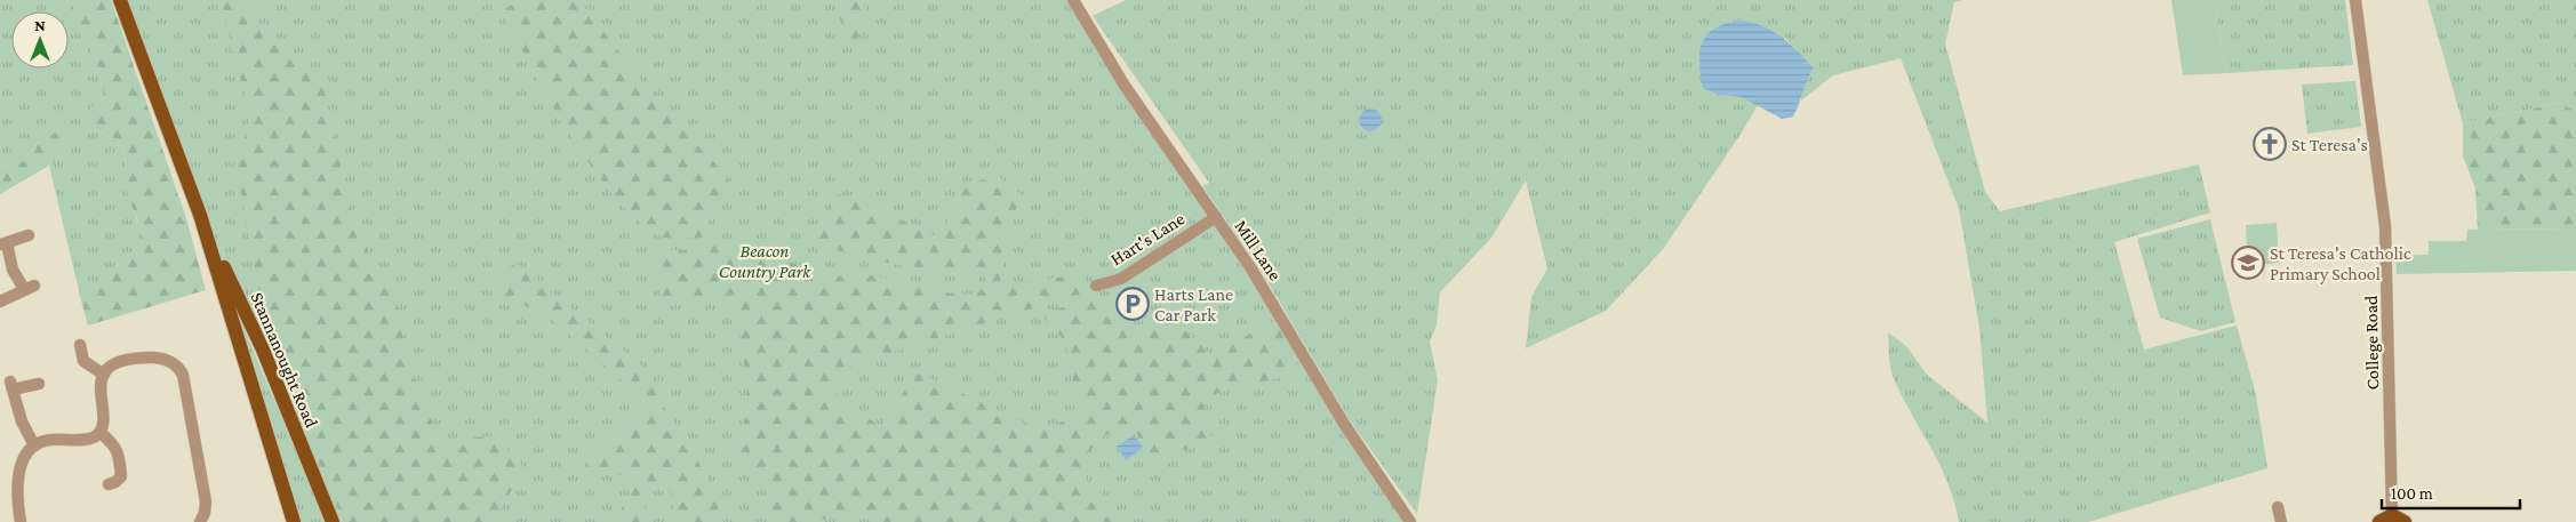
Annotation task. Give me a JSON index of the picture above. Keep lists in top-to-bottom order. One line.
{"streets":{"main road":["Stannanought Road"],"street":["Hart's Lane","Mill Lane","College Road"]},"crossings":[["Hart's Lane","Mill Lane"]],"parks":["Beacon Country Park"],"places":{"church":["St Teresa's"],"school or university":["St Teresa's Catholic Primary School"],"parking":["Harts Lane Car Park"]},"scale_bar":"100 m","north":"top"}
